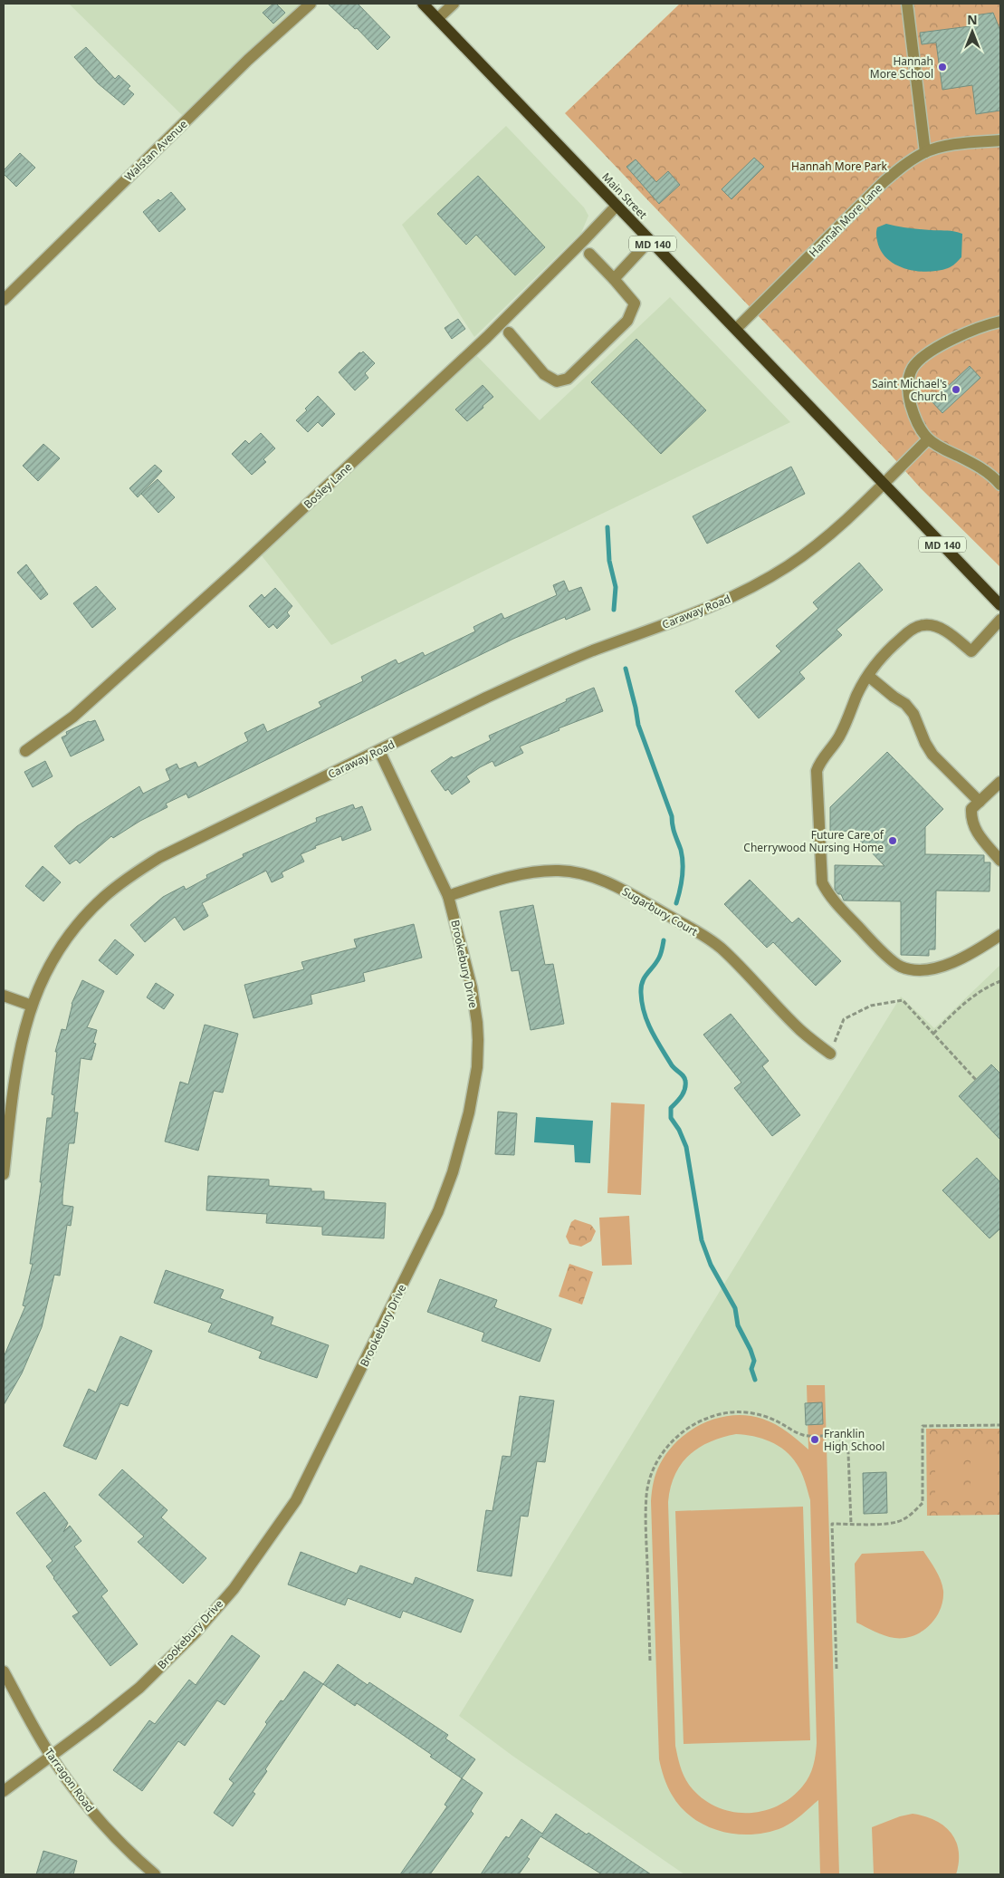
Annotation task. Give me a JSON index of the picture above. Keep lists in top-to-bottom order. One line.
{"streets":{"main road":["Main Street","MD 140"],"street":["Walstan Avenue","Hannah More Lane","Bosley Lane","Caraway Road","Sugarbury Court","Brookebury Drive","Tarragon Road"]},"crossings":[["Main Street","Hannah More Lane"],["Main Street","MD 140"],["Main Street","Bosley Lane"],["Main Street","Caraway Road"],["MD 140","Caraway Road"],["Caraway Road","Brookebury Drive"],["Sugarbury Court","Brookebury Drive"],["Brookebury Drive","Tarragon Road"]],"parks":["Hannah More Park"],"places":["Hannah More School","Saint Michael's Church","Future Care of Cherrywood Nursing Home","Franklin High School"],"north":"top"}
